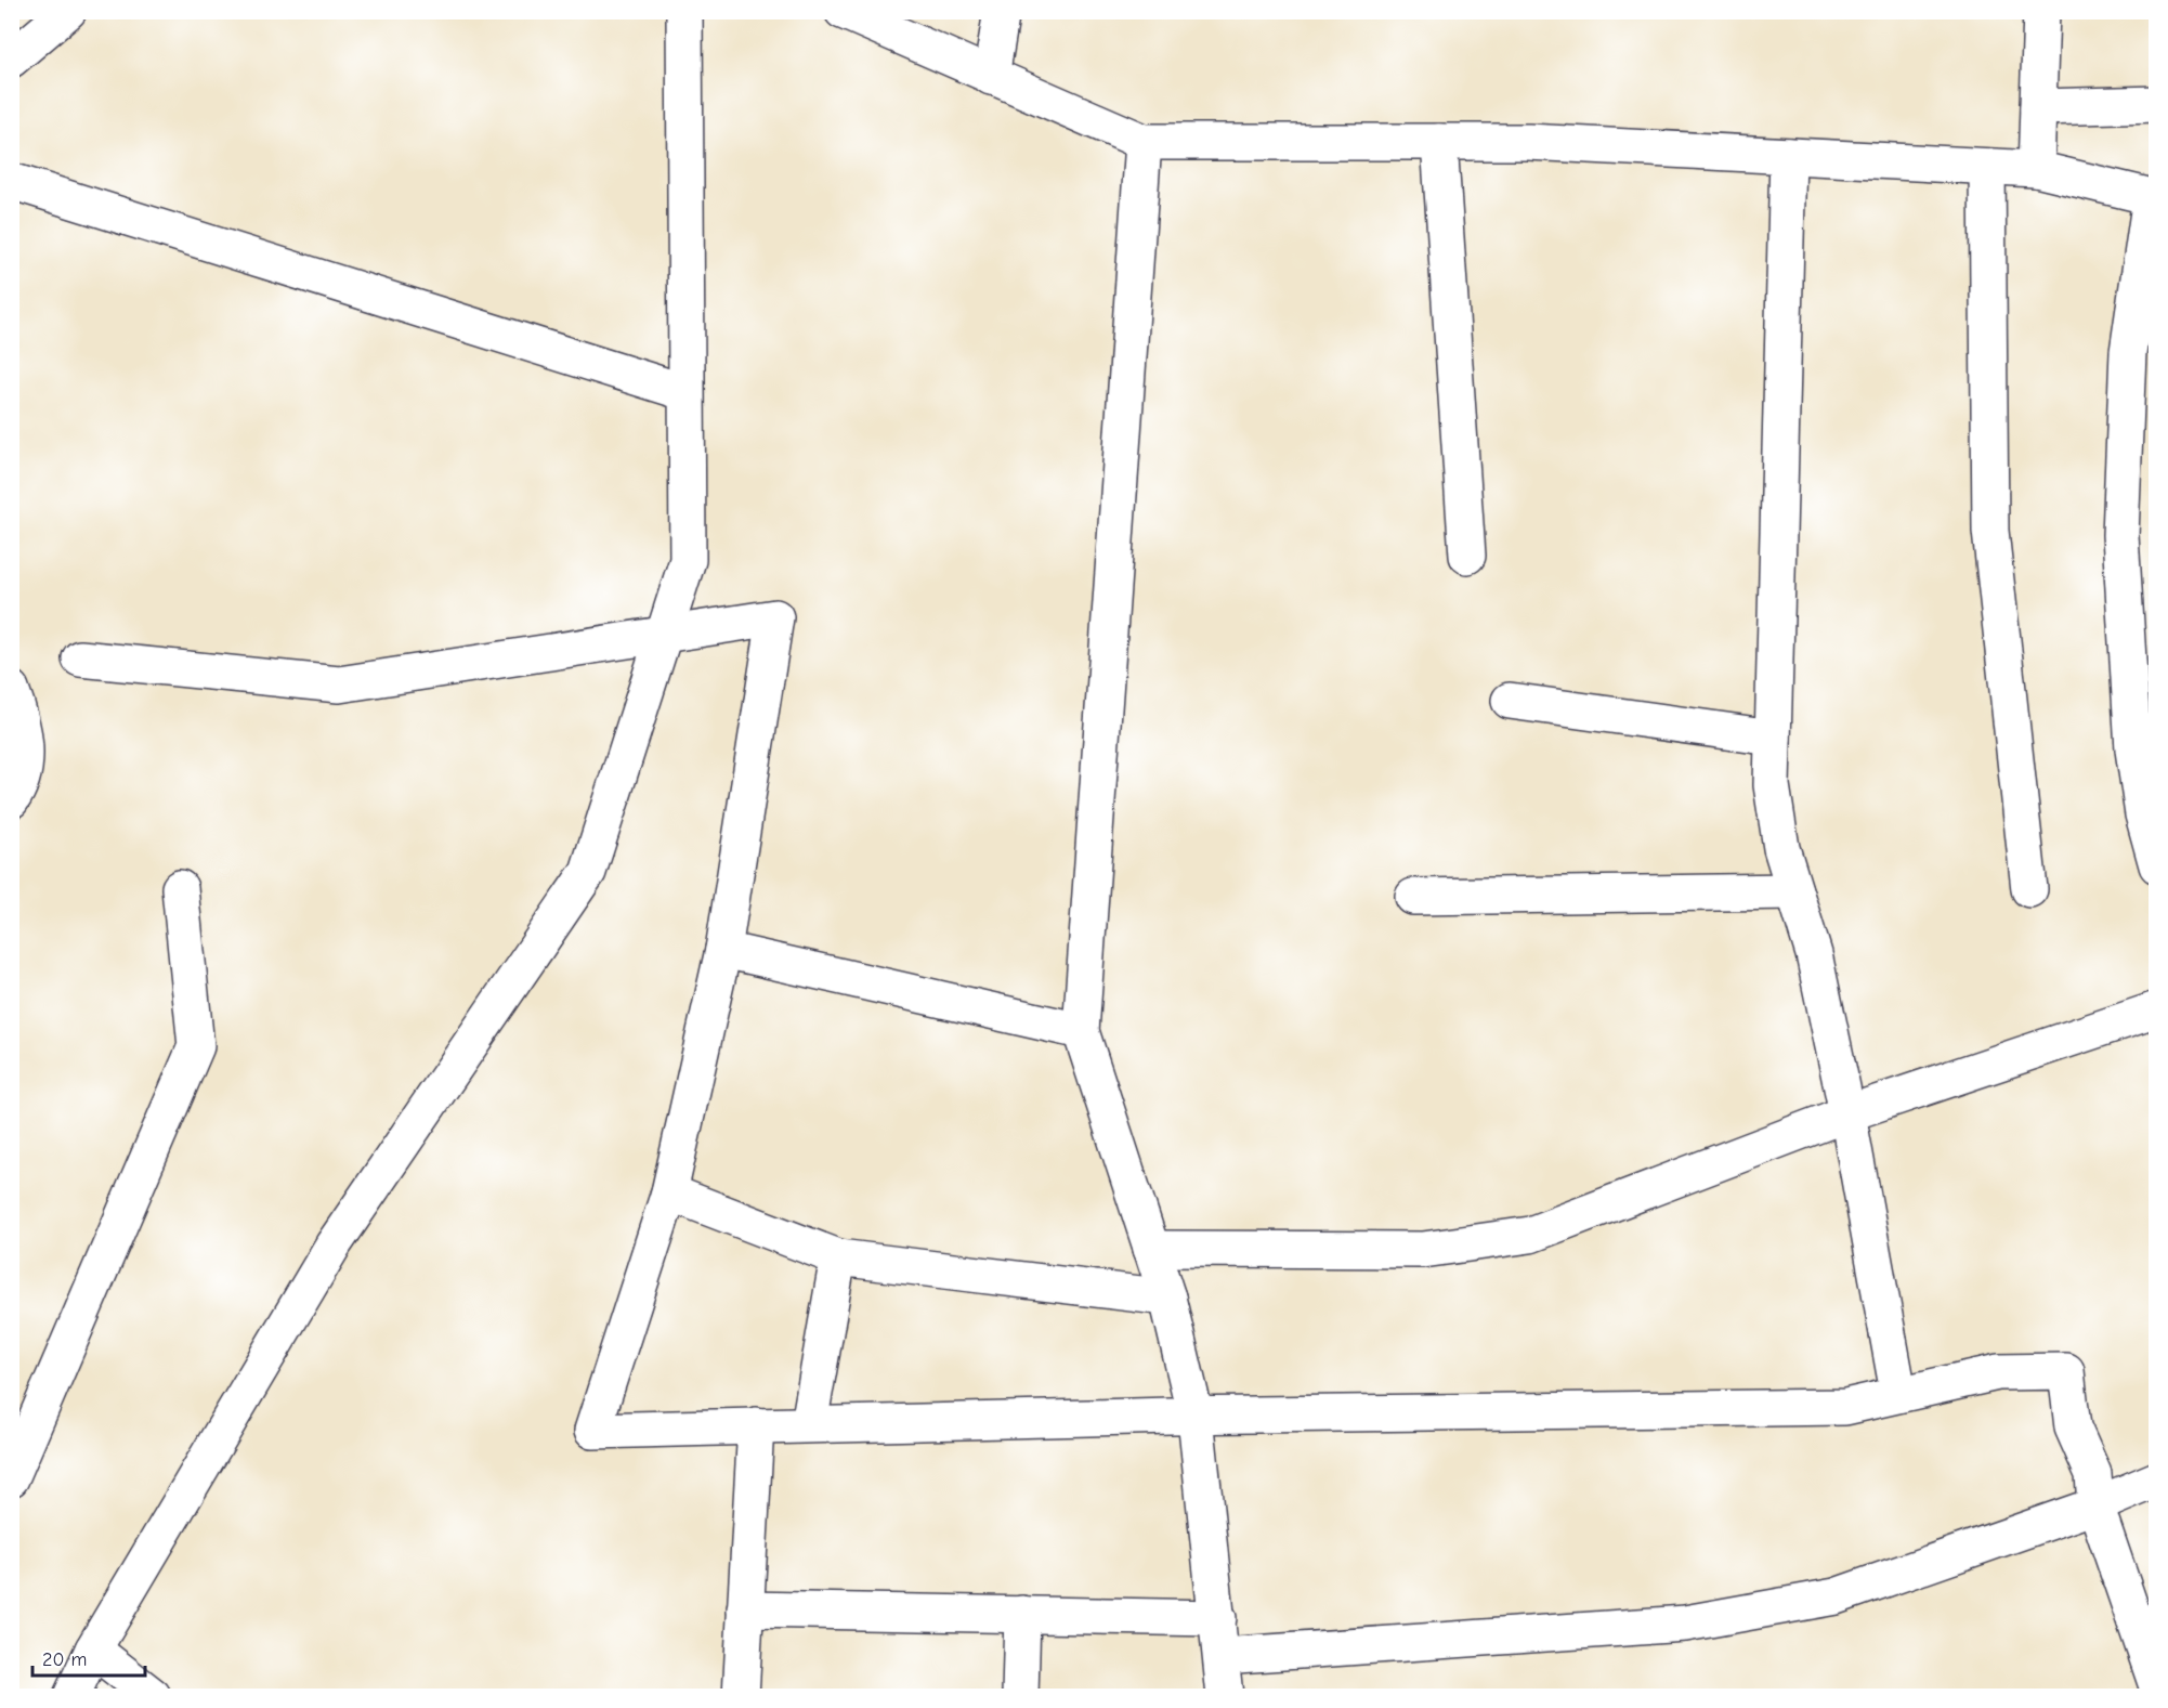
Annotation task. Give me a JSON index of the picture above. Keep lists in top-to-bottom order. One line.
{"scale_bar":"20 m"}
